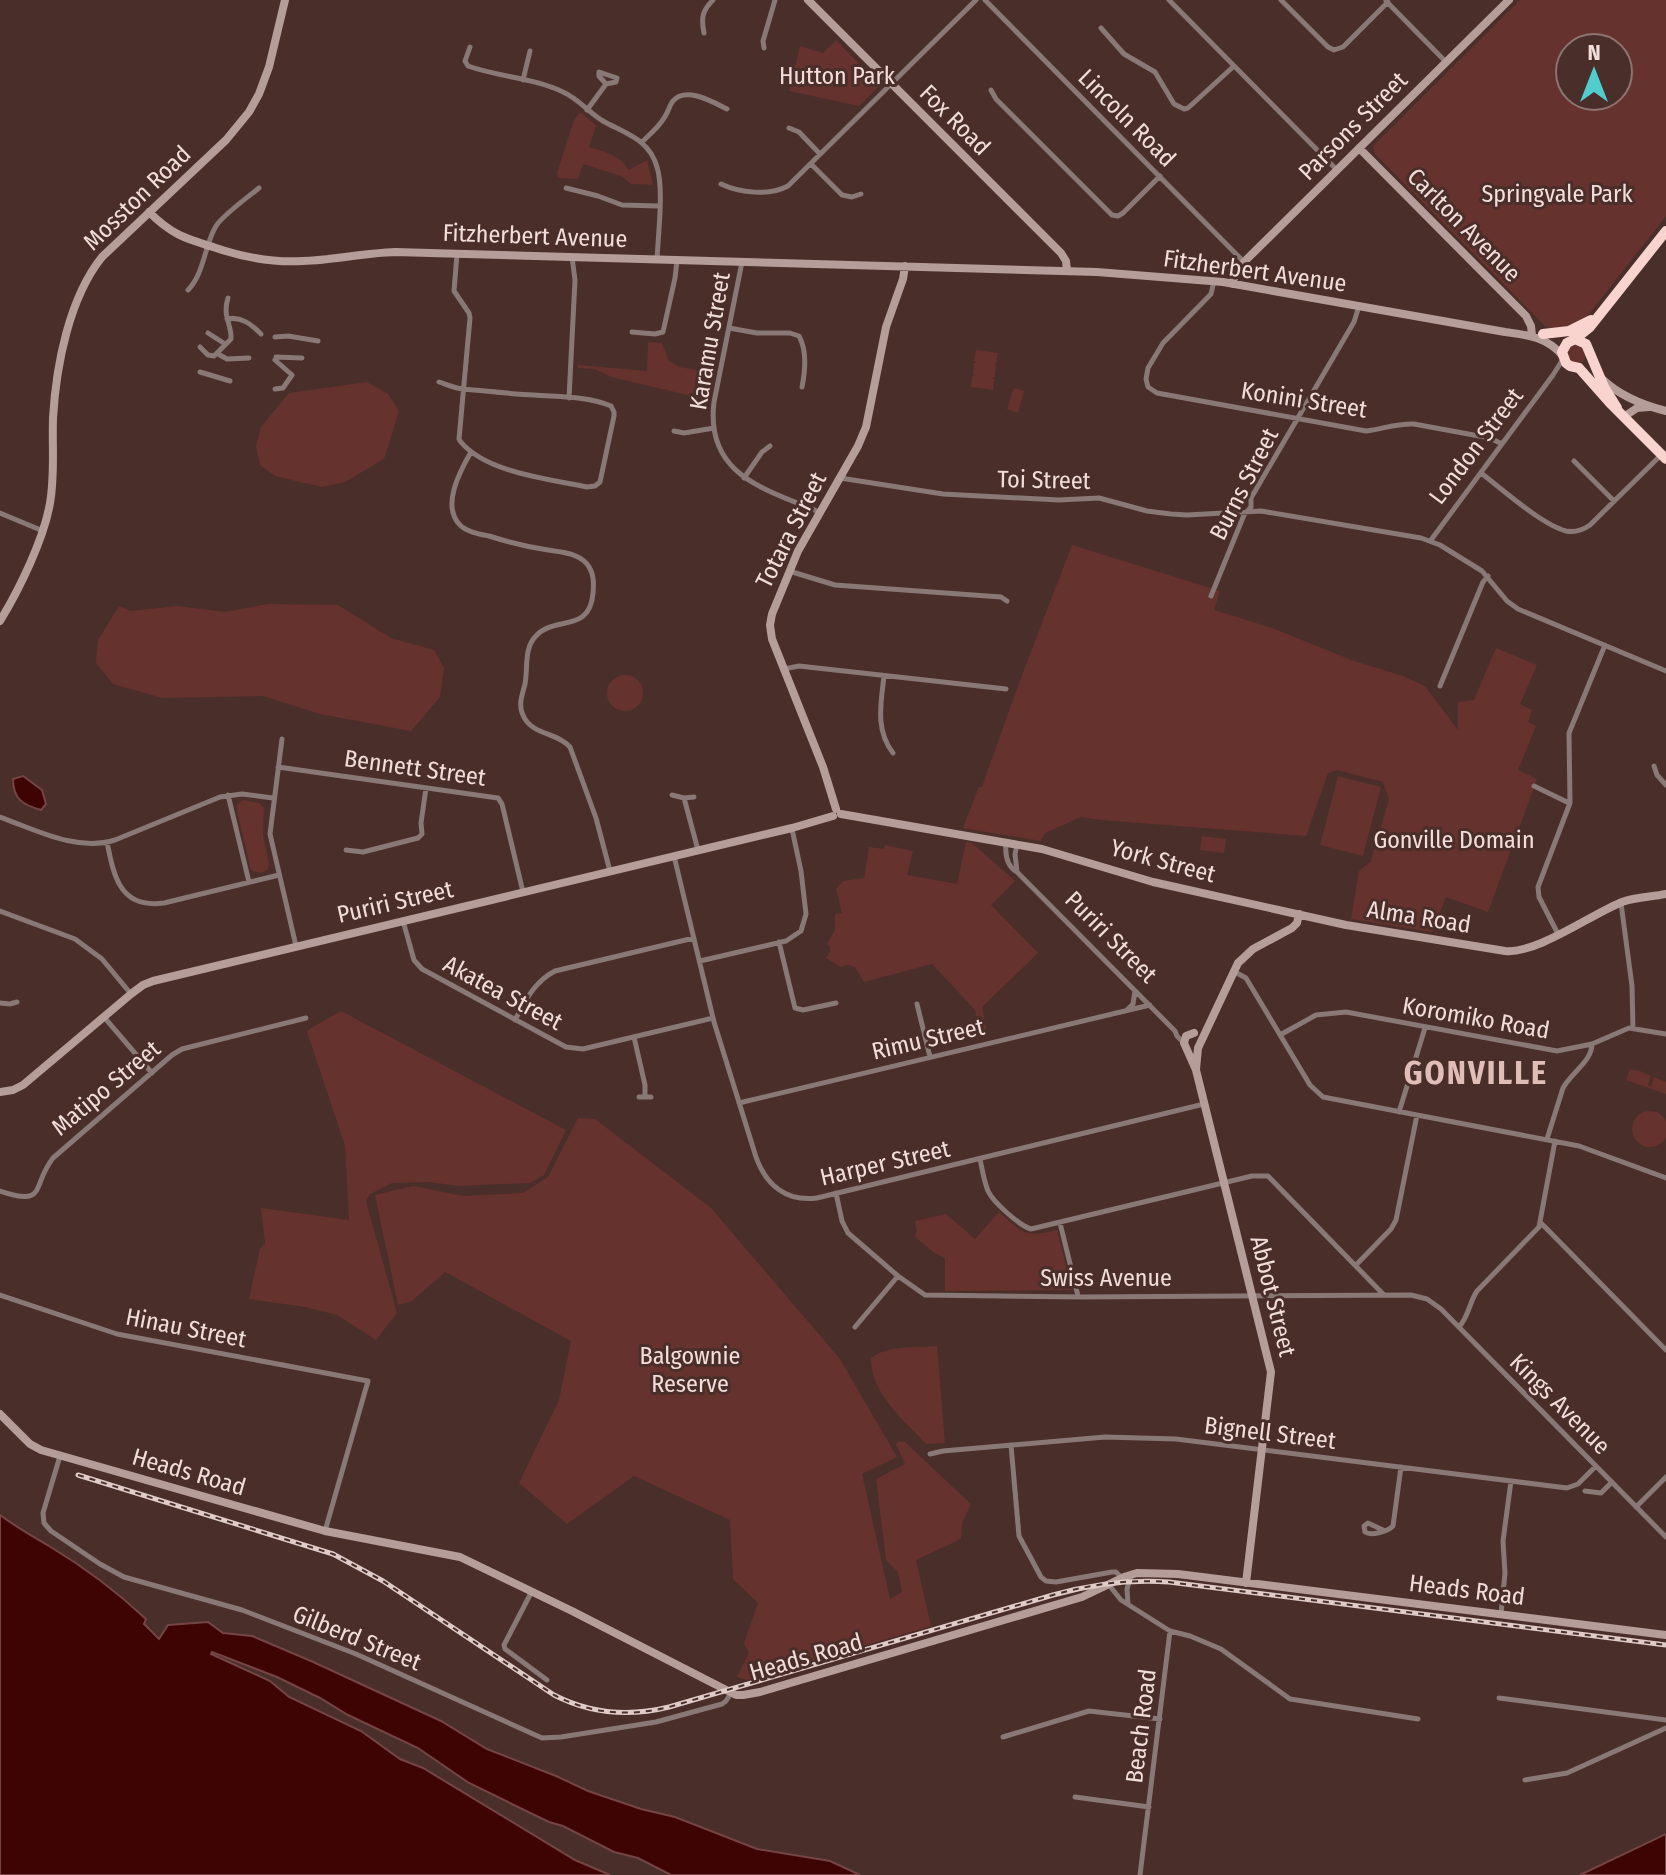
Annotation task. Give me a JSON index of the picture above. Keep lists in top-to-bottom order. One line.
{"streets":{"main road":["Fox Road","Parsons Street","Mosston Road","Carlton Avenue","Fitzherbert Avenue","Totara Street","York Street","Puriri Street","Alma Road","Abbot Street","Heads Road"],"street":["Lincoln Road","Karamu Street","Konini Street","London Street","Toi Street","Burns Street","Bennett Street","Akatea Street","Koromiko Road","Rimu Street","Matipo Street","Harper Street","Swiss Avenue","Hinau Street","Kings Avenue","Bignell Street","Gilberd Street","Beach Road"]},"crossings":[["Lincoln Road","Parsons Street"],["Fox Road","Fitzherbert Avenue"],["Parsons Street","Carlton Avenue"],["Parsons Street","Fitzherbert Avenue"],["Mosston Road","Fitzherbert Avenue"],["Carlton Avenue","Fitzherbert Avenue"],["Fitzherbert Avenue","Karamu Street"],["Fitzherbert Avenue","Konini Street"],["Fitzherbert Avenue","London Street"],["Fitzherbert Avenue","Burns Street"],["Fitzherbert Avenue","Totara Street"],["Karamu Street","Totara Street"],["Konini Street","London Street"],["Konini Street","Burns Street"],["London Street","Toi Street"],["Toi Street","Burns Street"],["Toi Street","Totara Street"],["Totara Street","Puriri Street"],["Bennett Street","Puriri Street"],["York Street","Puriri Street"],["York Street","Alma Road"],["Puriri Street","Akatea Street"],["Puriri Street","Rimu Street"],["Puriri Street","Harper Street"],["Puriri Street","Abbot Street"],["Akatea Street","Harper Street"],["Rimu Street","Harper Street"],["Harper Street","Swiss Avenue"],["Harper Street","Abbot Street"],["Swiss Avenue","Abbot Street"],["Swiss Avenue","Kings Avenue"],["Abbot Street","Bignell Street"],["Abbot Street","Heads Road"],["Hinau Street","Heads Road"],["Kings Avenue","Bignell Street"],["Heads Road","Gilberd Street"]],"districts":["GONVILLE"],"parks":["Hutton Park","Springvale Park","Gonville Domain","Balgownie Reserve"],"north":"top"}
